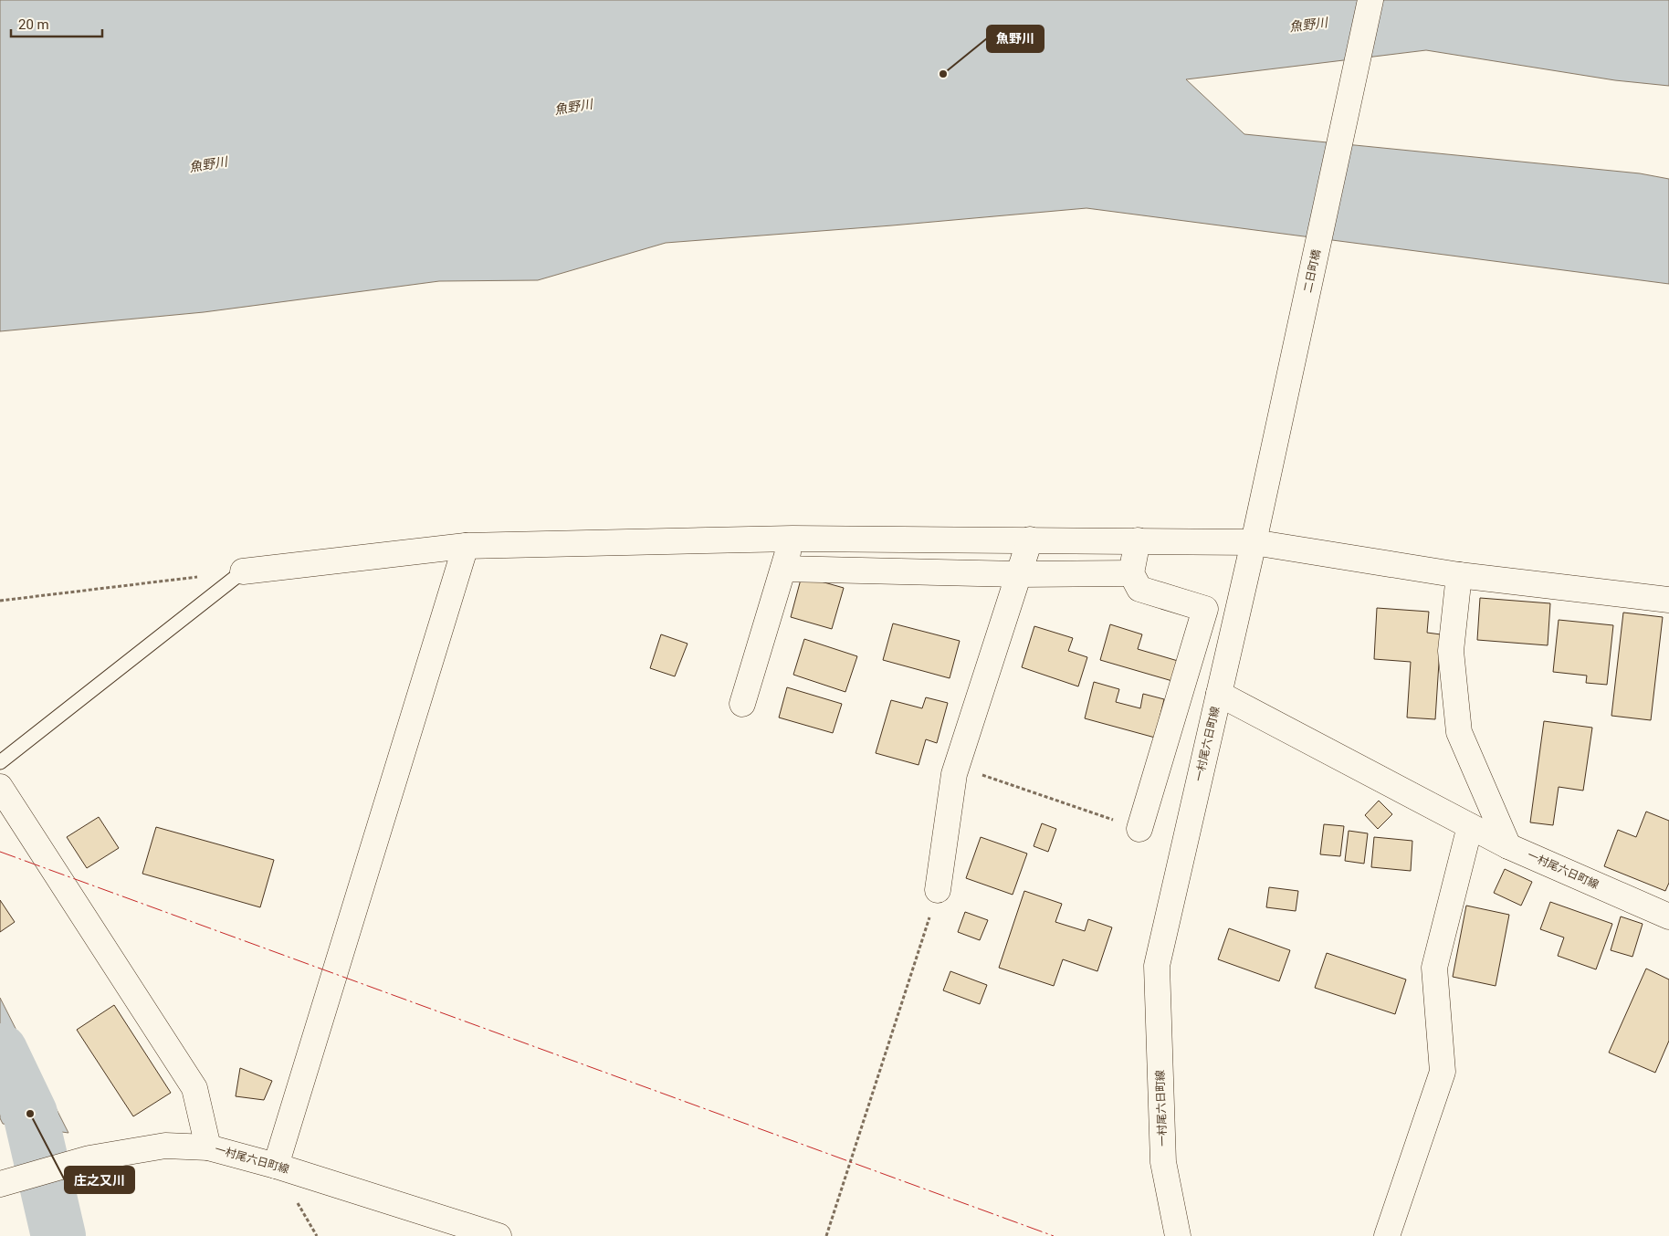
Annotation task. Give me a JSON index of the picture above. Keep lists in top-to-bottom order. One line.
{"streets":{"street":["二日町橋","一村尾六日町線"]},"crossings":[["二日町橋","一村尾六日町線"]],"water":["魚野川"],"places":["魚野川","庄之又川"],"scale_bar":"20 m"}
